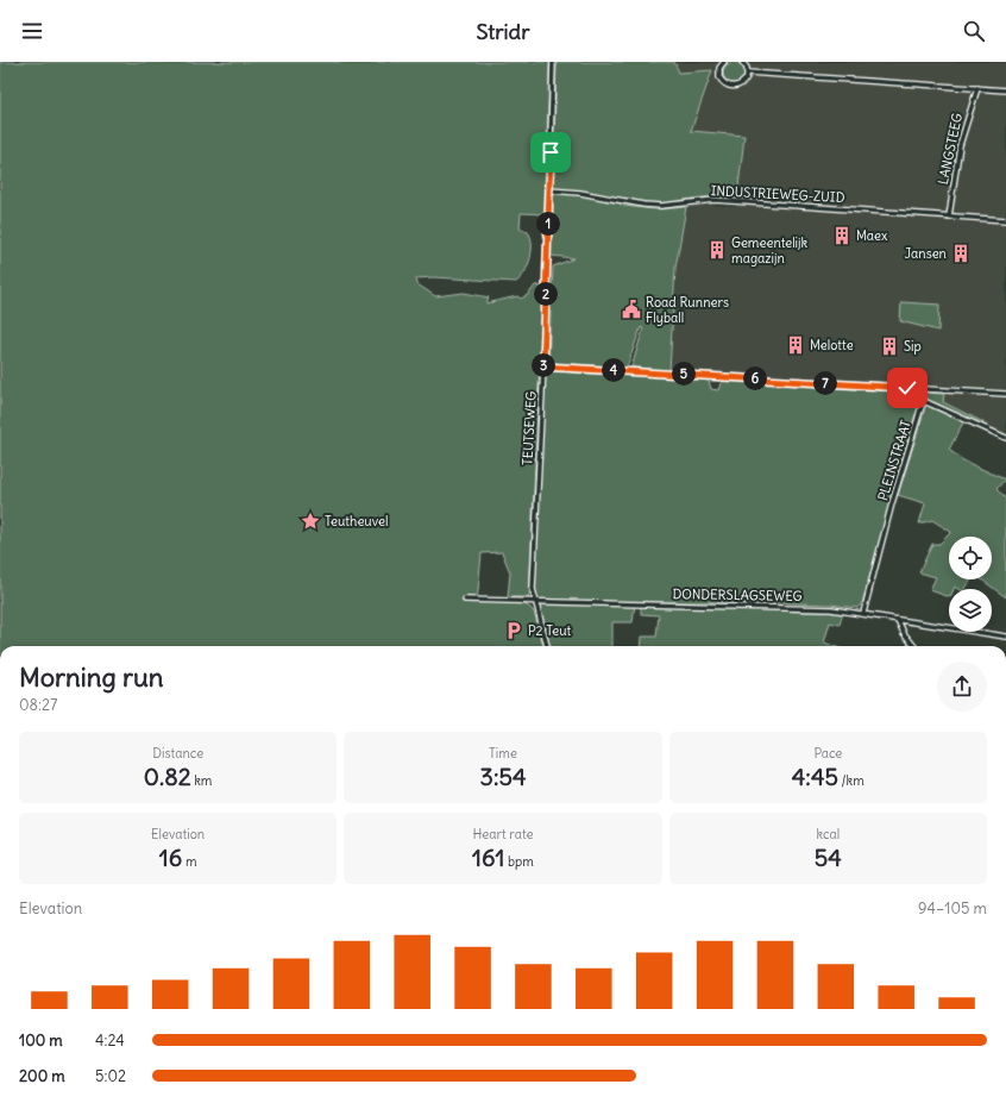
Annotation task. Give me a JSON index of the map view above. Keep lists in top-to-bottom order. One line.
{"streets":{"street":["LANGSTEEG","INDUSTRIEWEG-ZUID","TEUTSEWEG","PLEINSTRAAT","DONDERSLAGSEWEG"]},"crossings":[["LANGSTEEG","INDUSTRIEWEG-ZUID"],["INDUSTRIEWEG-ZUID","TEUTSEWEG"],["TEUTSEWEG","DONDERSLAGSEWEG"],["PLEINSTRAAT","DONDERSLAGSEWEG"]],"places":{"building":["Maex","Gemeentelijk magazijn","Jansen","Melotte","Sip"],"public building":["Road Runners Flyball"],"place":["Teutheuvel"],"parking":["P2 Teut"]},"page":{"header":"Stridr","pins":["1","2","3","4","5","6","7"],"heading":["Morning run","08:27"],"stats":[["Distance","0.82 km"],["Time","3:54"],["Pace","4:45 /km"],["Elevation","16 m"],["Heart rate","161 bpm"],["kcal","54"]],"chart":["Elevation","94–105 m"],"list":[{"name":"100 m","note":"4:24"},{"name":"200 m","note":"5:02"}]}}
